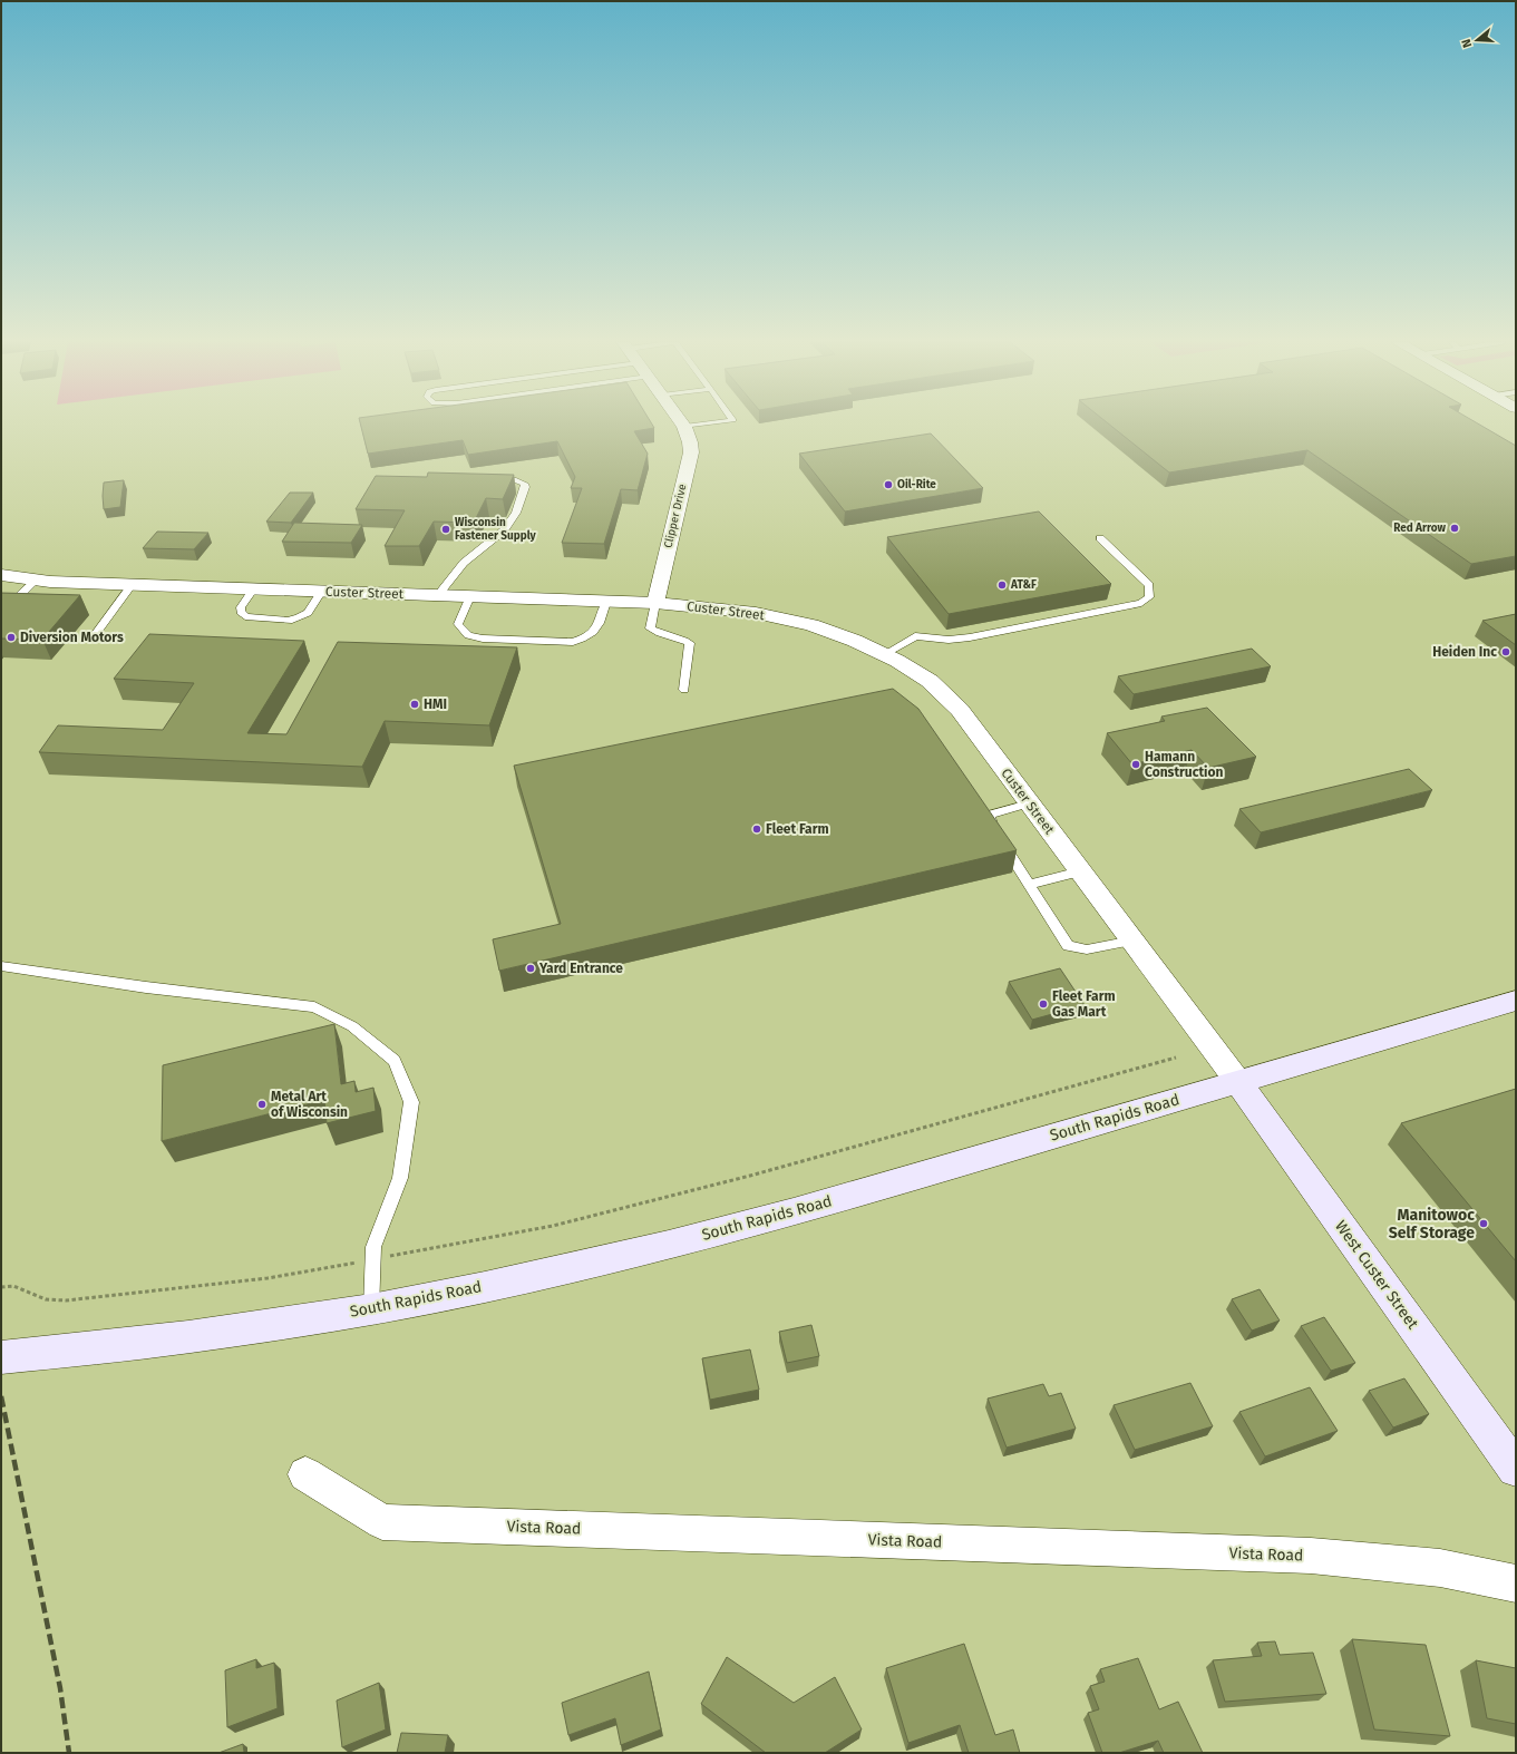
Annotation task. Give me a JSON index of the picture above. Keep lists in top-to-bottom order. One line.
{"streets":{"main road":["South Rapids Road","West Custer Street"],"street":["Clipper Drive","Custer Street","Vista Road"]},"crossings":[["Clipper Drive","Custer Street"],["Custer Street","South Rapids Road"],["Custer Street","West Custer Street"],["South Rapids Road","West Custer Street"]],"places":["Oil-Rite","Red Arrow","Wisconsin Fastener Supply","AT&F","Diversion Motors","Heiden Inc","HMI","Hamann Construction","Fleet Farm","Yard Entrance","Fleet Farm Gas Mart","Metal Art of Wisconsin","Manitowoc Self Storage"],"north":"left"}
